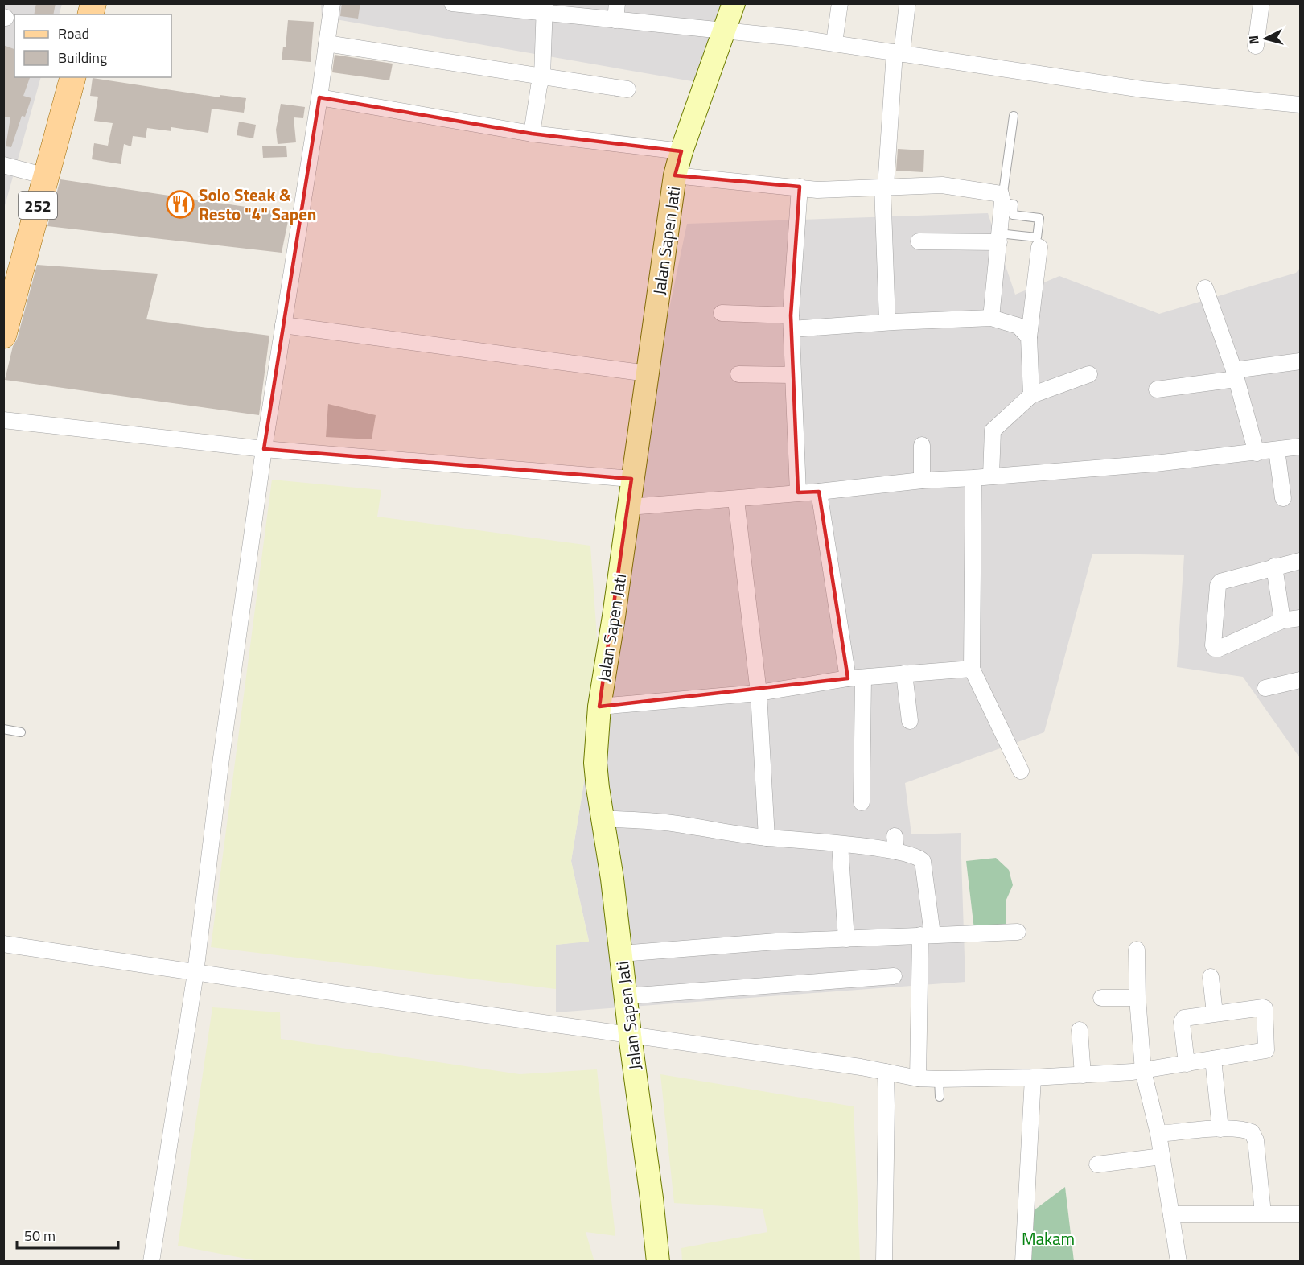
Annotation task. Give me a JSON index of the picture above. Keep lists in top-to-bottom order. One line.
{"streets":{"main road":["252"],"street":["Jalan Sapen Jati"]},"parks":["Makam"],"places":{"restaurant":["Solo Steak & Resto \"4\" Sapen"]},"legend":["Road","Building"],"scale_bar":"50 m","north":"left"}
